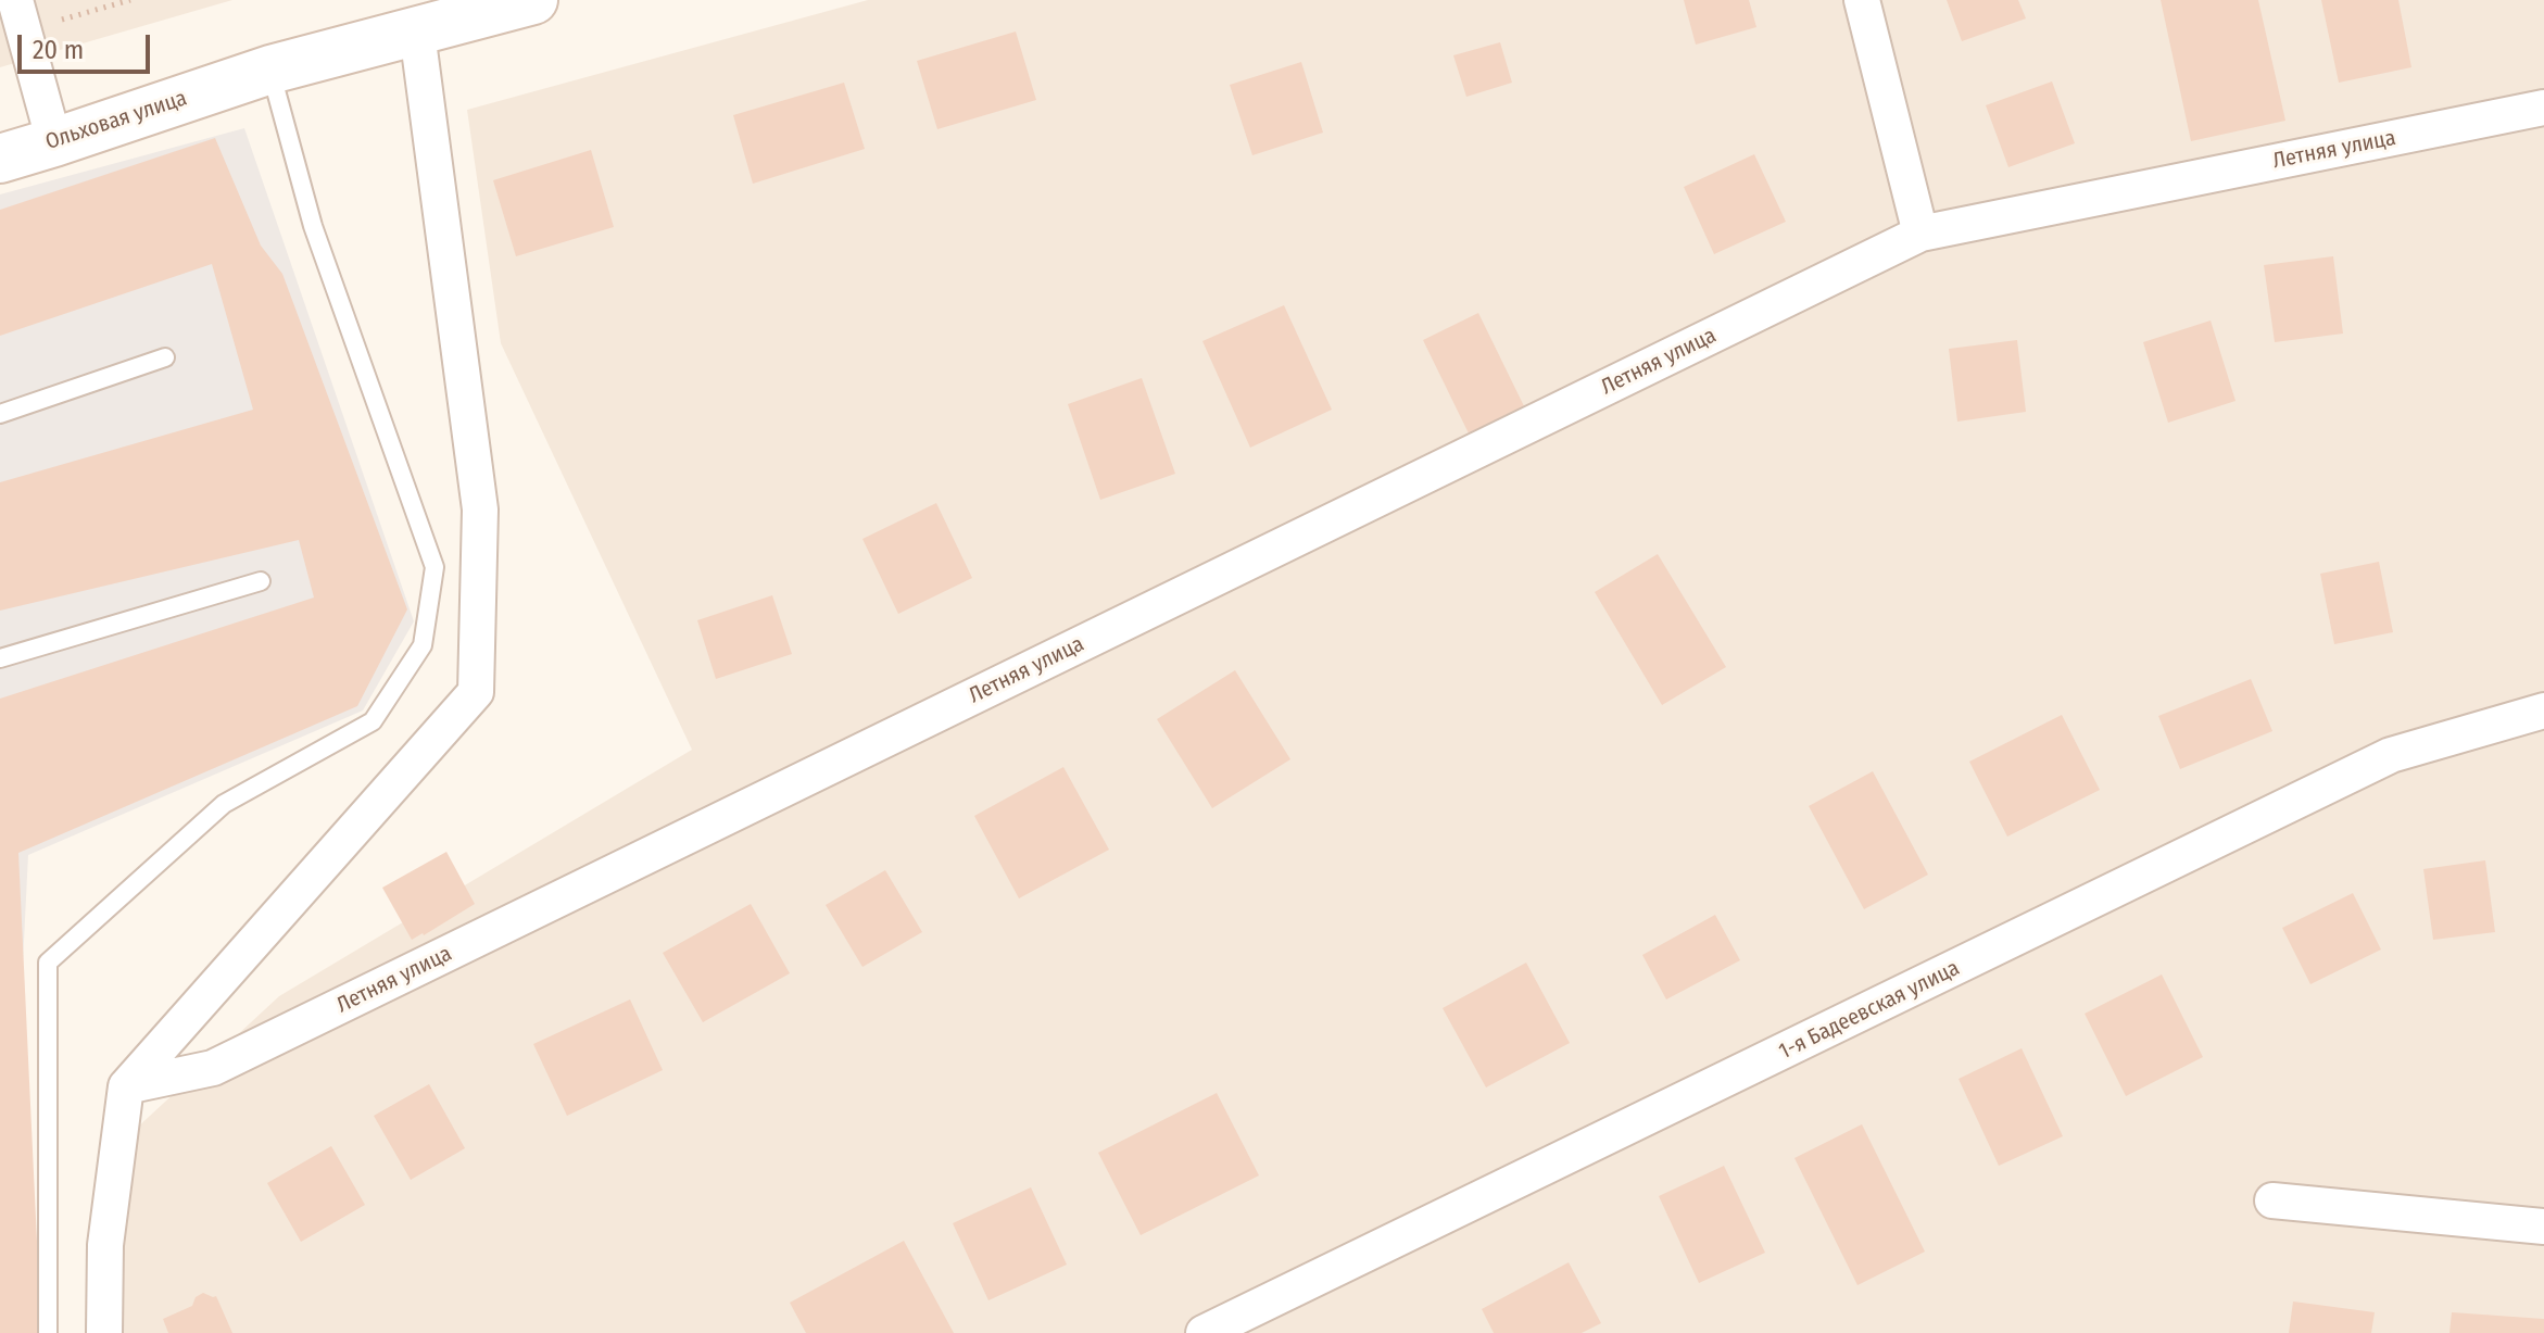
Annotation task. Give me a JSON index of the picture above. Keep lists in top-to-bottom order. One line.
{"streets":{"main road":["Ольховая улица"],"street":["Летняя улица","1-я Бадеевская улица"]},"scale_bar":"20 m"}
